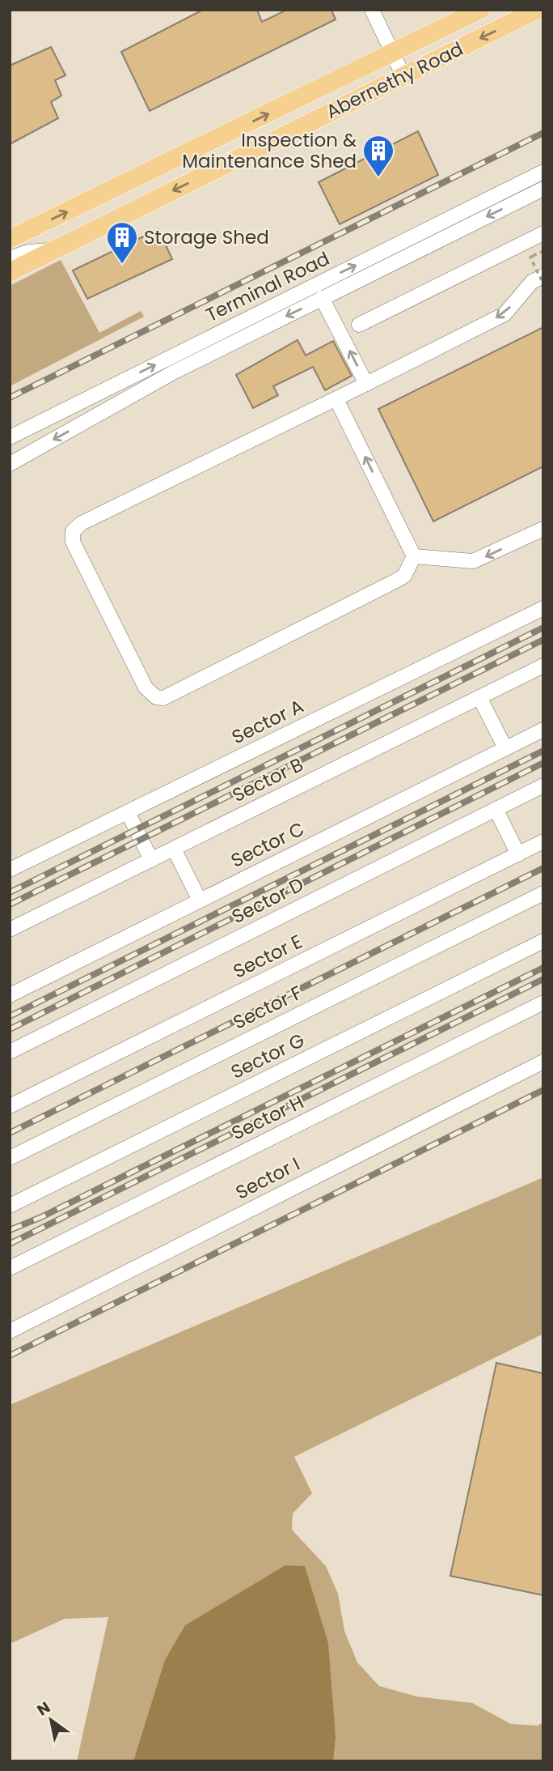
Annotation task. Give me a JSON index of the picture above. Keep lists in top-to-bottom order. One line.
{"streets":{"main road":["Abernethy Road"],"street":["Terminal Road","Sector A","Sector B","Sector C","Sector D","Sector E","Sector F","Sector G","Sector H","Sector I"]},"places":{"building":["Inspection & Maintenance Shed","Storage Shed"]},"north":"top left"}
